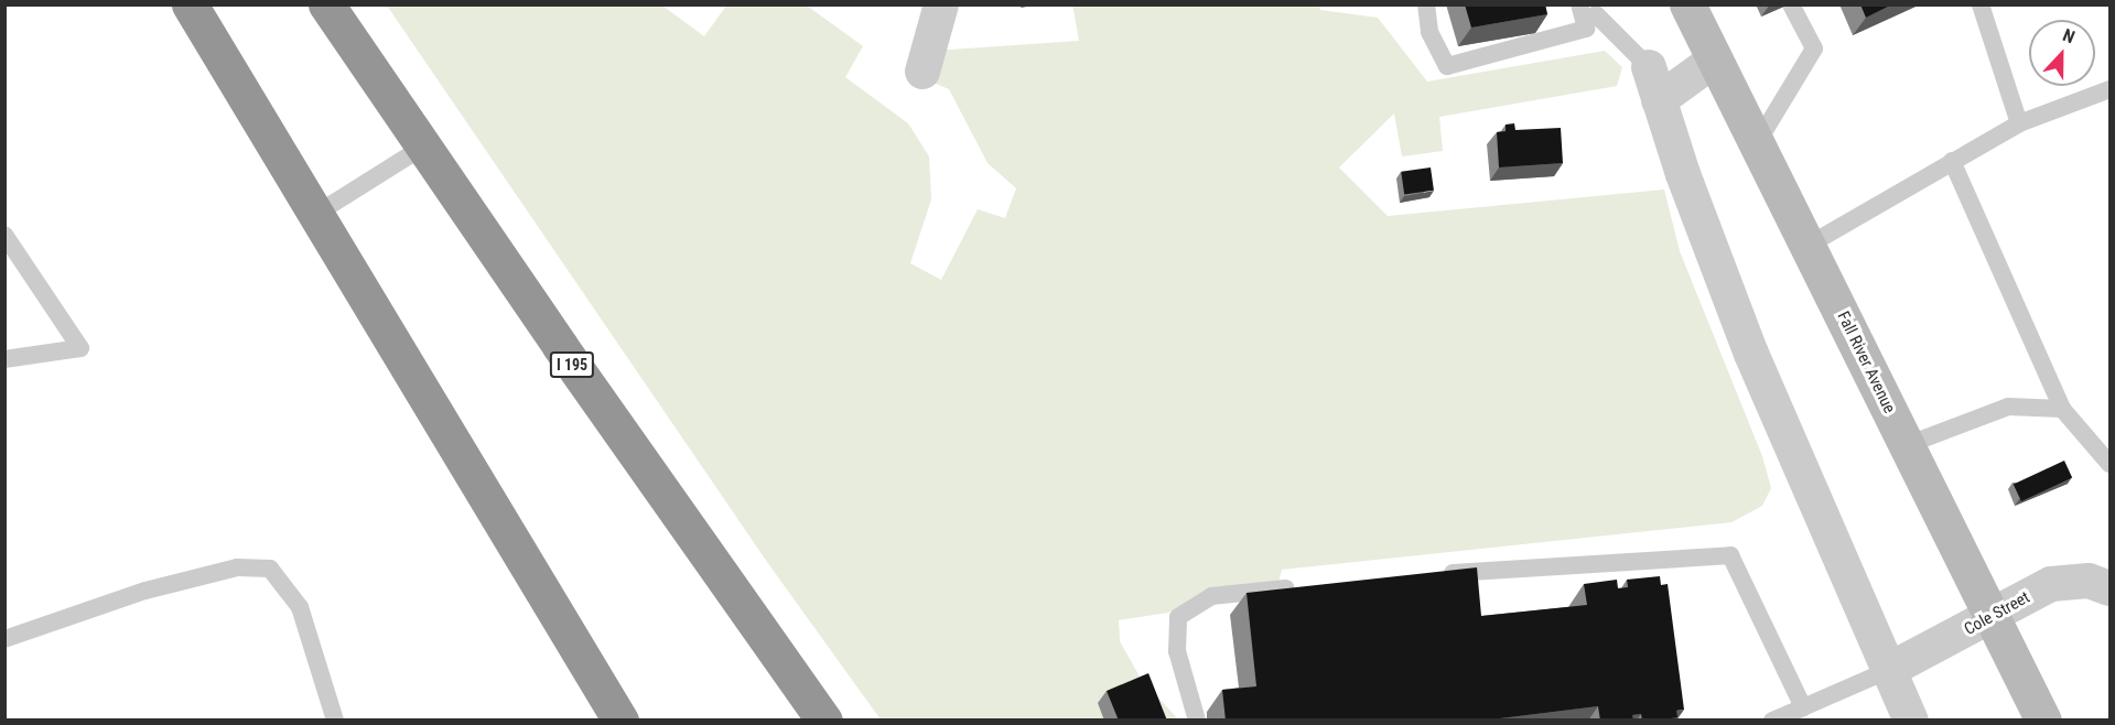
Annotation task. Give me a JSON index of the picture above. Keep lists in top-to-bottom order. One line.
{"streets":{"highway":["I 195"],"main road":["Fall River Avenue"],"street":["Cole Street"]},"crossings":[["Fall River Avenue","Cole Street"]],"north":"top"}
